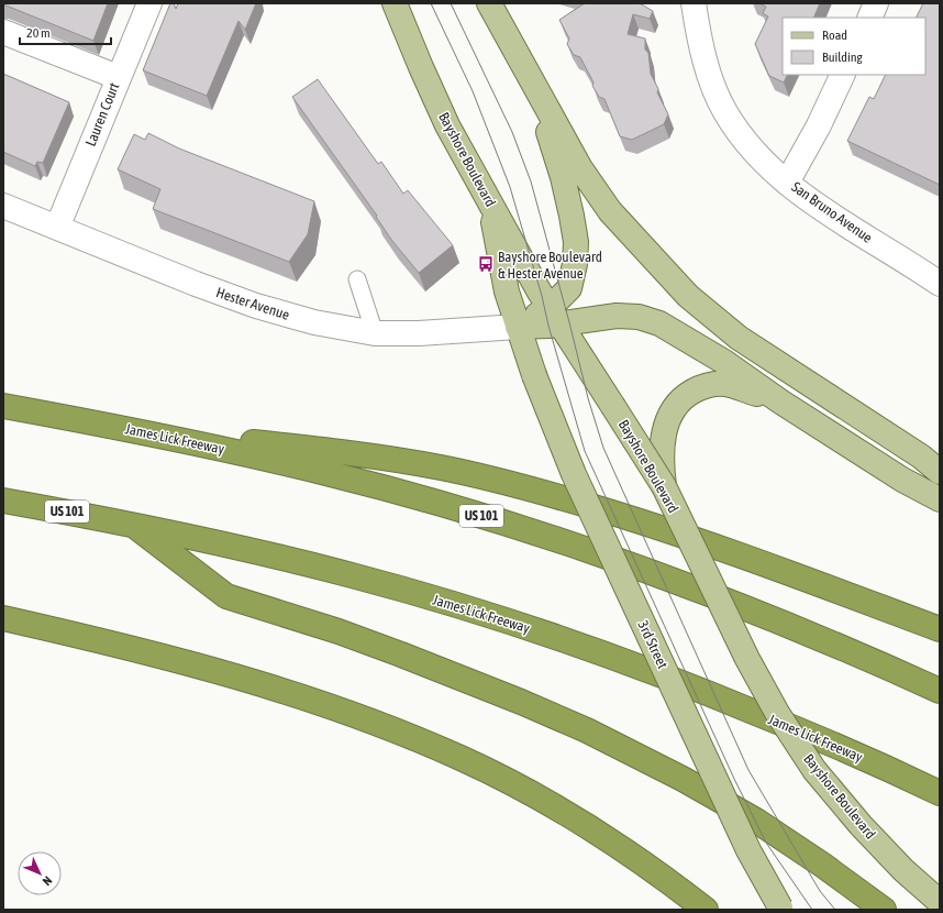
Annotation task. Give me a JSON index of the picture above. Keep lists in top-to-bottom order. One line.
{"streets":{"highway":["James Lick Freeway","US 101"],"main road":["Bayshore Boulevard","3rd Street"],"street":["Lauren Court","San Bruno Avenue","Hester Avenue"]},"crossings":[["Lauren Court","Hester Avenue"],["Bayshore Boulevard","3rd Street"],["Hester Avenue","3rd Street"]],"places":{"bus stop":["Bayshore Boulevard & Hester Avenue"]},"legend":["Road","Building"],"scale_bar":"20 m","north":"bottom right"}
